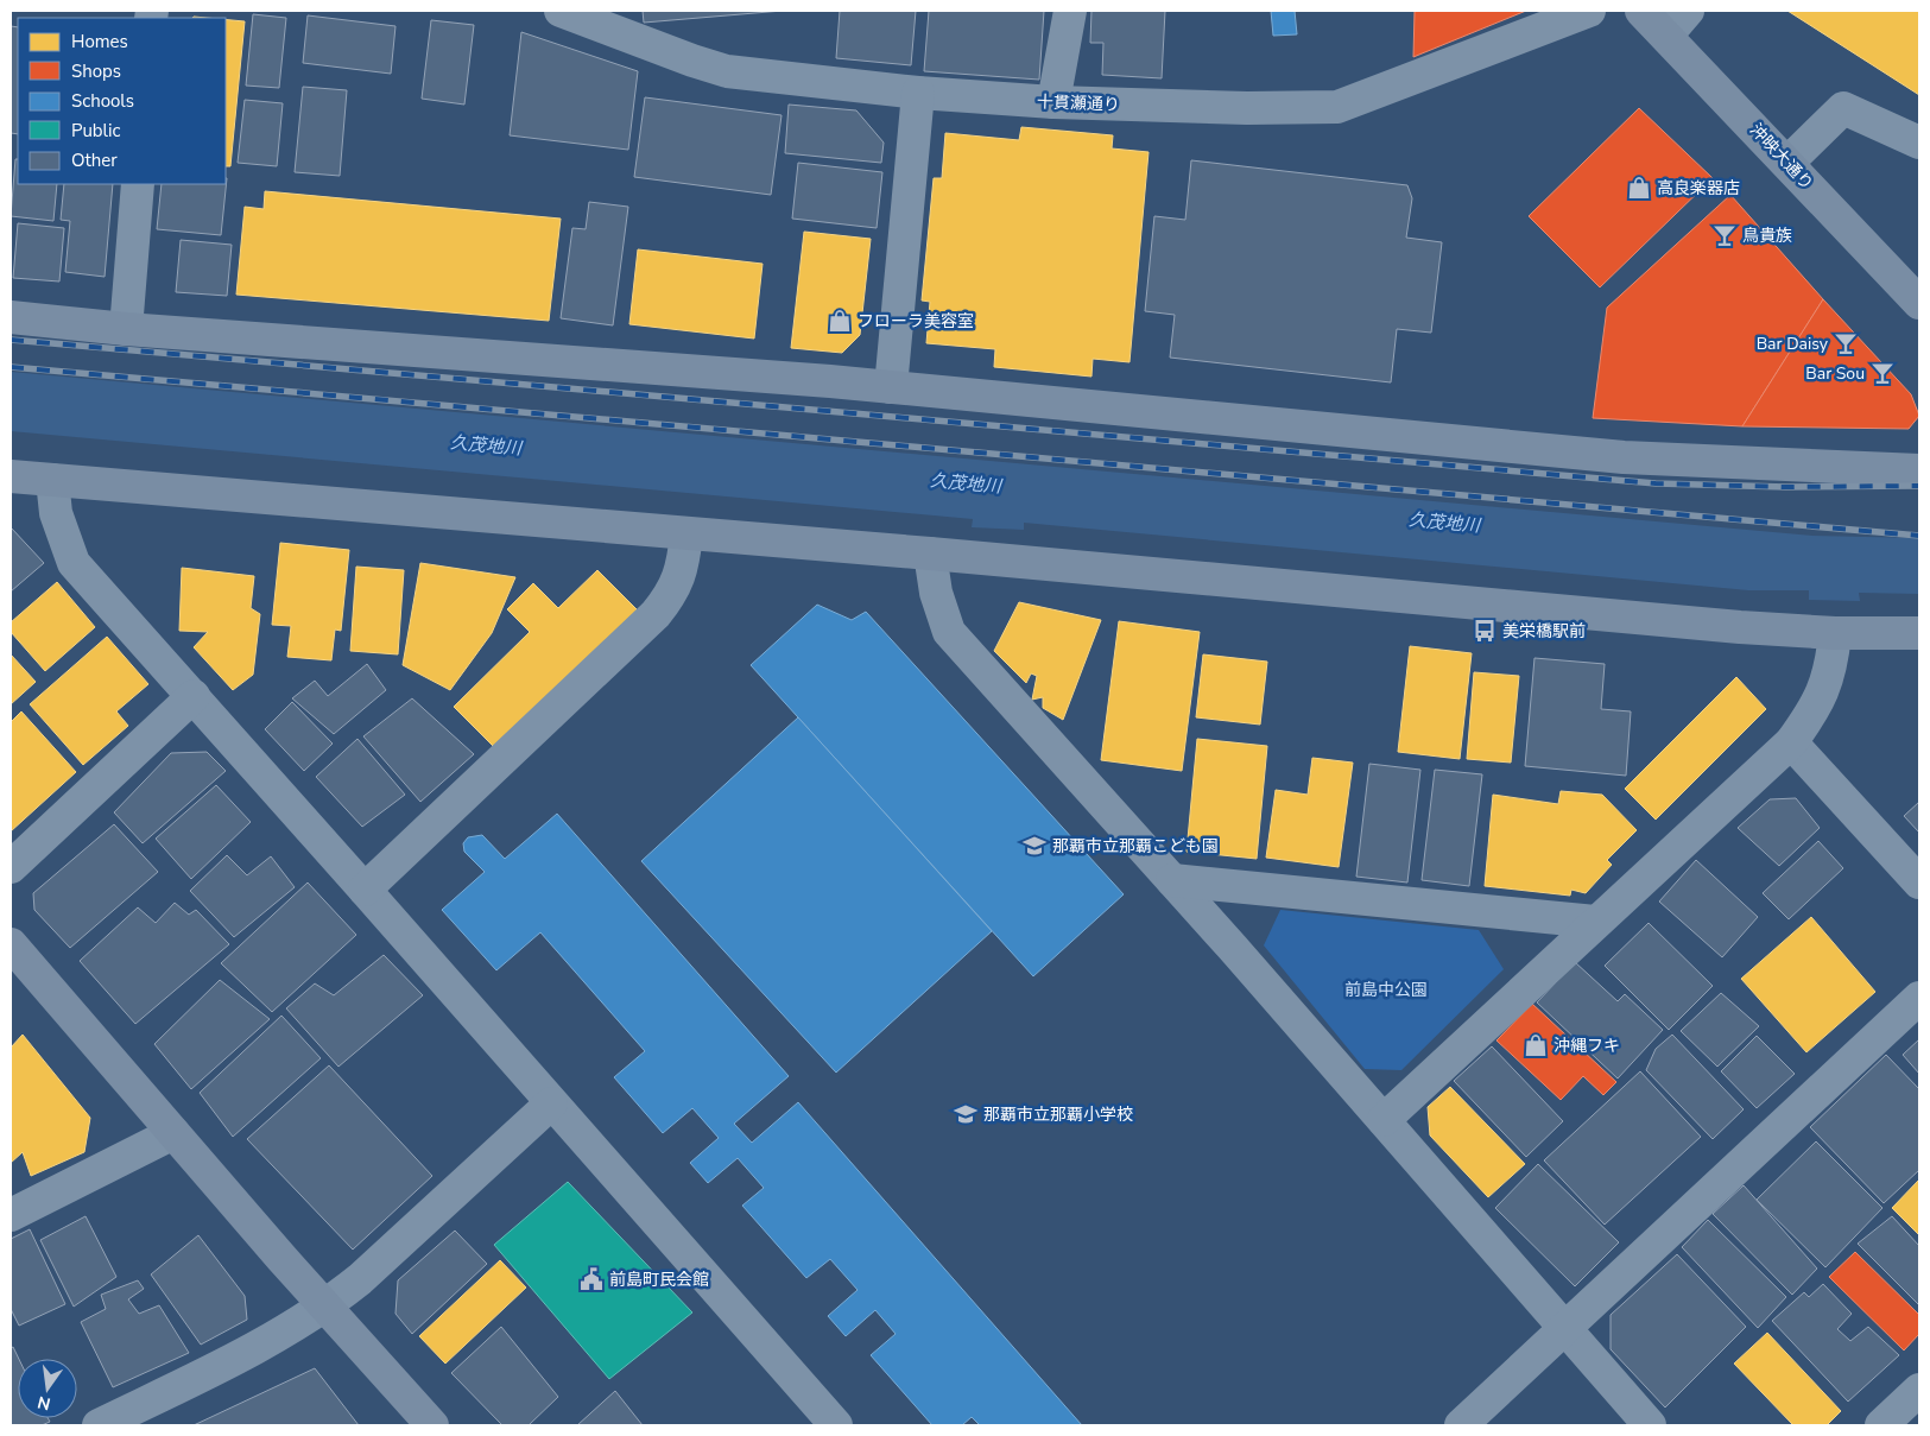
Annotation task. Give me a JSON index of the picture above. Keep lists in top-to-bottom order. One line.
{"streets":{"street":["十貫瀬通り","沖映大通り"]},"water":["久茂地川"],"parks":["前島中公園"],"places":{"shop":["高良楽器店","フローラ美容室","沖縄フキ"],"bar":["鳥貴族","Bar Daisy","Bar Sou"],"bus stop":["美栄橋駅前"],"school or university":["那覇市立那覇こども園","那覇市立那覇小学校"],"public building":["前島町民会館"]},"legend":["Homes","Shops","Schools","Public","Other"],"north":"bottom"}
